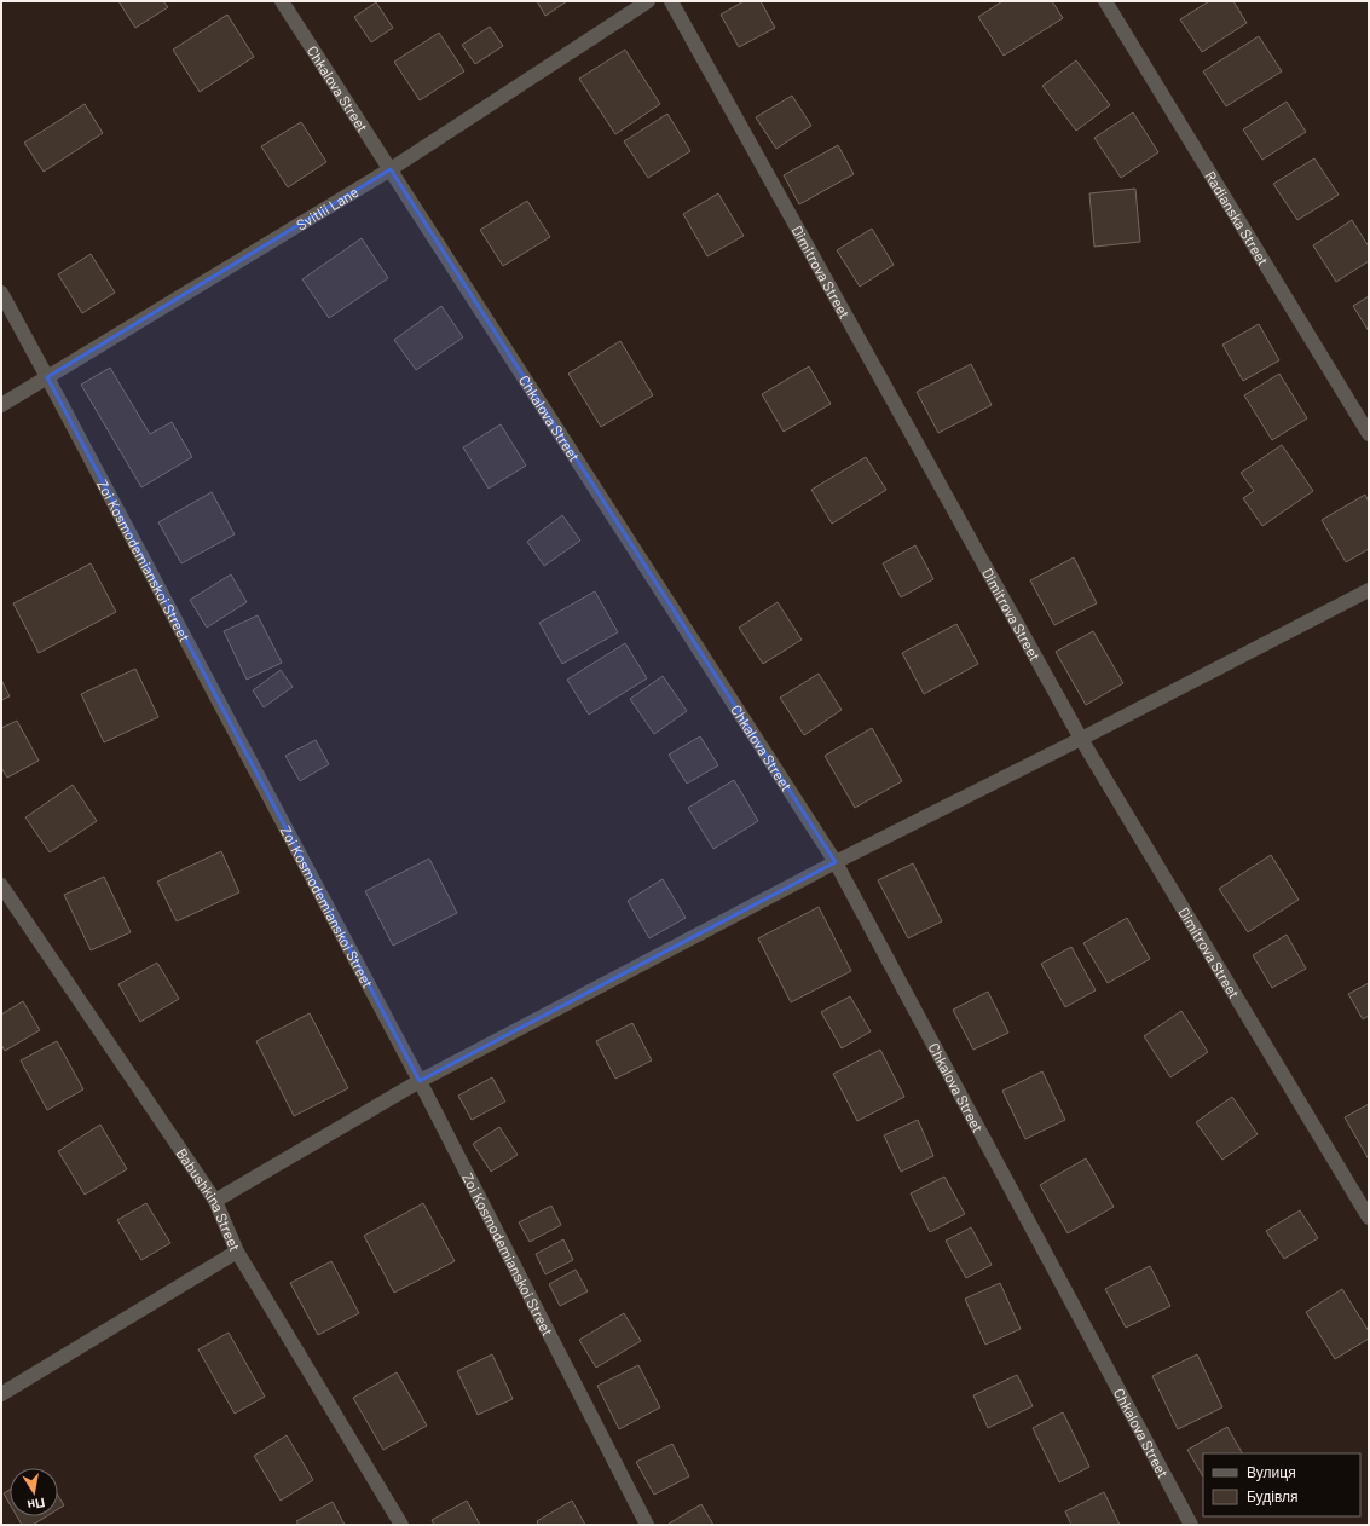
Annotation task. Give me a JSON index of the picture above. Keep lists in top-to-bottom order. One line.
{"streets":{"street":["Chkalova Street","Svitlii Lane","Radianska Street","Dimitrova Street","Zoi Kosmodemianskoi Street","Babushkina Street"]},"crossings":[["Chkalova Street","Svitlii Lane"],["Svitlii Lane","Zoi Kosmodemianskoi Street"]],"legend":["Вулиця","Будівля"],"north":"bottom"}
